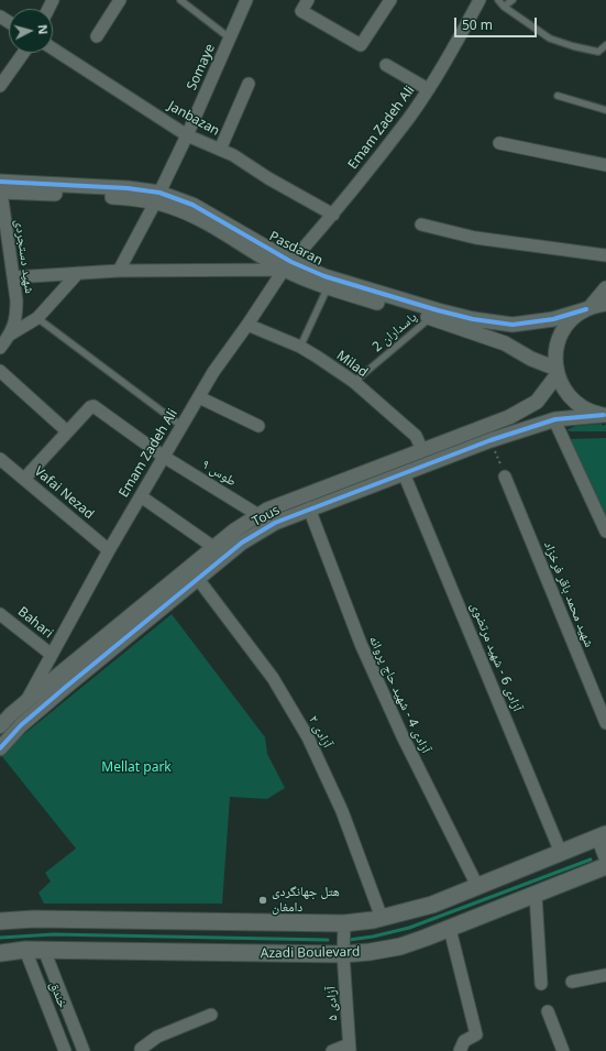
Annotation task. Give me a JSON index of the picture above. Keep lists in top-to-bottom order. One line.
{"streets":{"main road":["Azadi Boulevard"],"street":["Somaye","Janbazan","Emam Zadeh Ali","Pasdaran","شهید دستجردی","Milad","طوس ۹","Vafai Nezad","Tous","شهید محمد باقر فرخزاد","Bahari","آزادی 6 - شهید مرتضوی","آزادی 4 - شهید حاج پروانه","آزادی ۲","خندق","آزادی ۵"],"lane":["پاسداران 2"]},"crossings":[["Somaye","Janbazan"],["Somaye","Pasdaran"],["Janbazan","Emam Zadeh Ali"],["Emam Zadeh Ali","Pasdaran"],["Emam Zadeh Ali","Milad"],["Emam Zadeh Ali","طوس ۹"],["Emam Zadeh Ali","Vafai Nezad"],["Emam Zadeh Ali","Tous"],["Emam Zadeh Ali","Bahari"],["Pasdaran","شهید دستجردی"],["Pasdaran","پاسداران 2"],["Pasdaran","Tous"],["پاسداران 2","Milad"],["Milad","Tous"],["طوس ۹","Tous"],["Tous","آزادی 6 - شهید مرتضوی"],["Tous","آزادی 4 - شهید حاج پروانه"],["Tous","آزادی ۲"],["Azadi Boulevard","خندق"],["Azadi Boulevard","آزادی ۵"]],"parks":["Mellat park"],"places":["هتل جهانگردى دامغان"],"scale_bar":"50 m","north":"right"}
